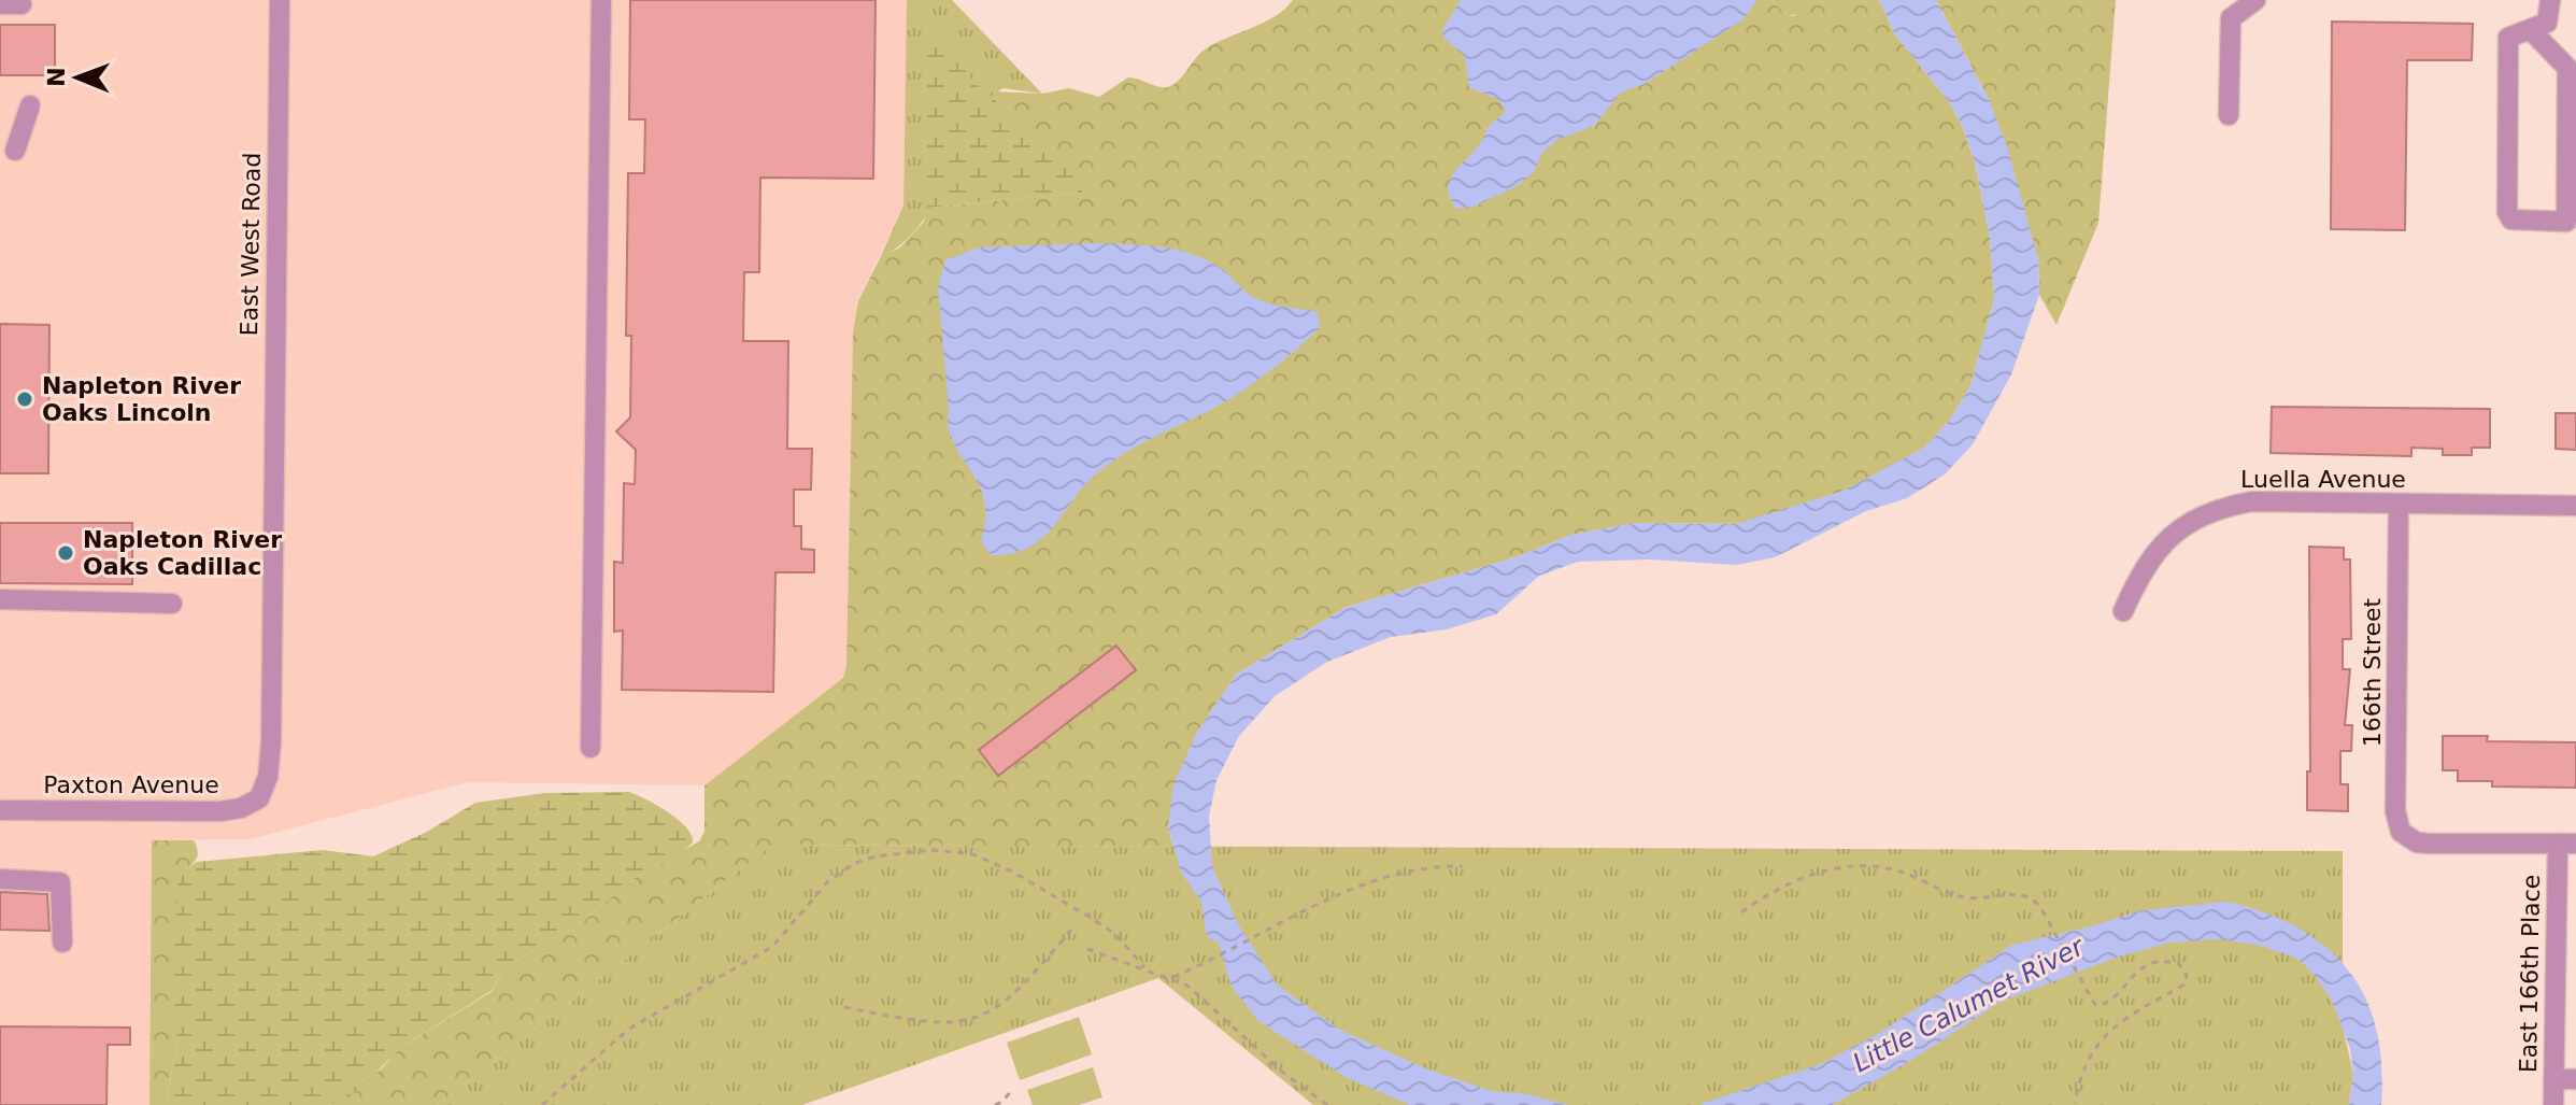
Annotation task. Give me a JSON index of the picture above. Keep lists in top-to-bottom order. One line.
{"streets":{"street":["East West Road","Luella Avenue","166th Street","Paxton Avenue","East 166th Place"]},"crossings":[["East West Road","Paxton Avenue"],["Luella Avenue","166th Street"],["166th Street","East 166th Place"]],"water":["Little Calumet River"],"places":["Napleton River Oaks Lincoln","Napleton River Oaks Cadillac"],"north":"left"}
